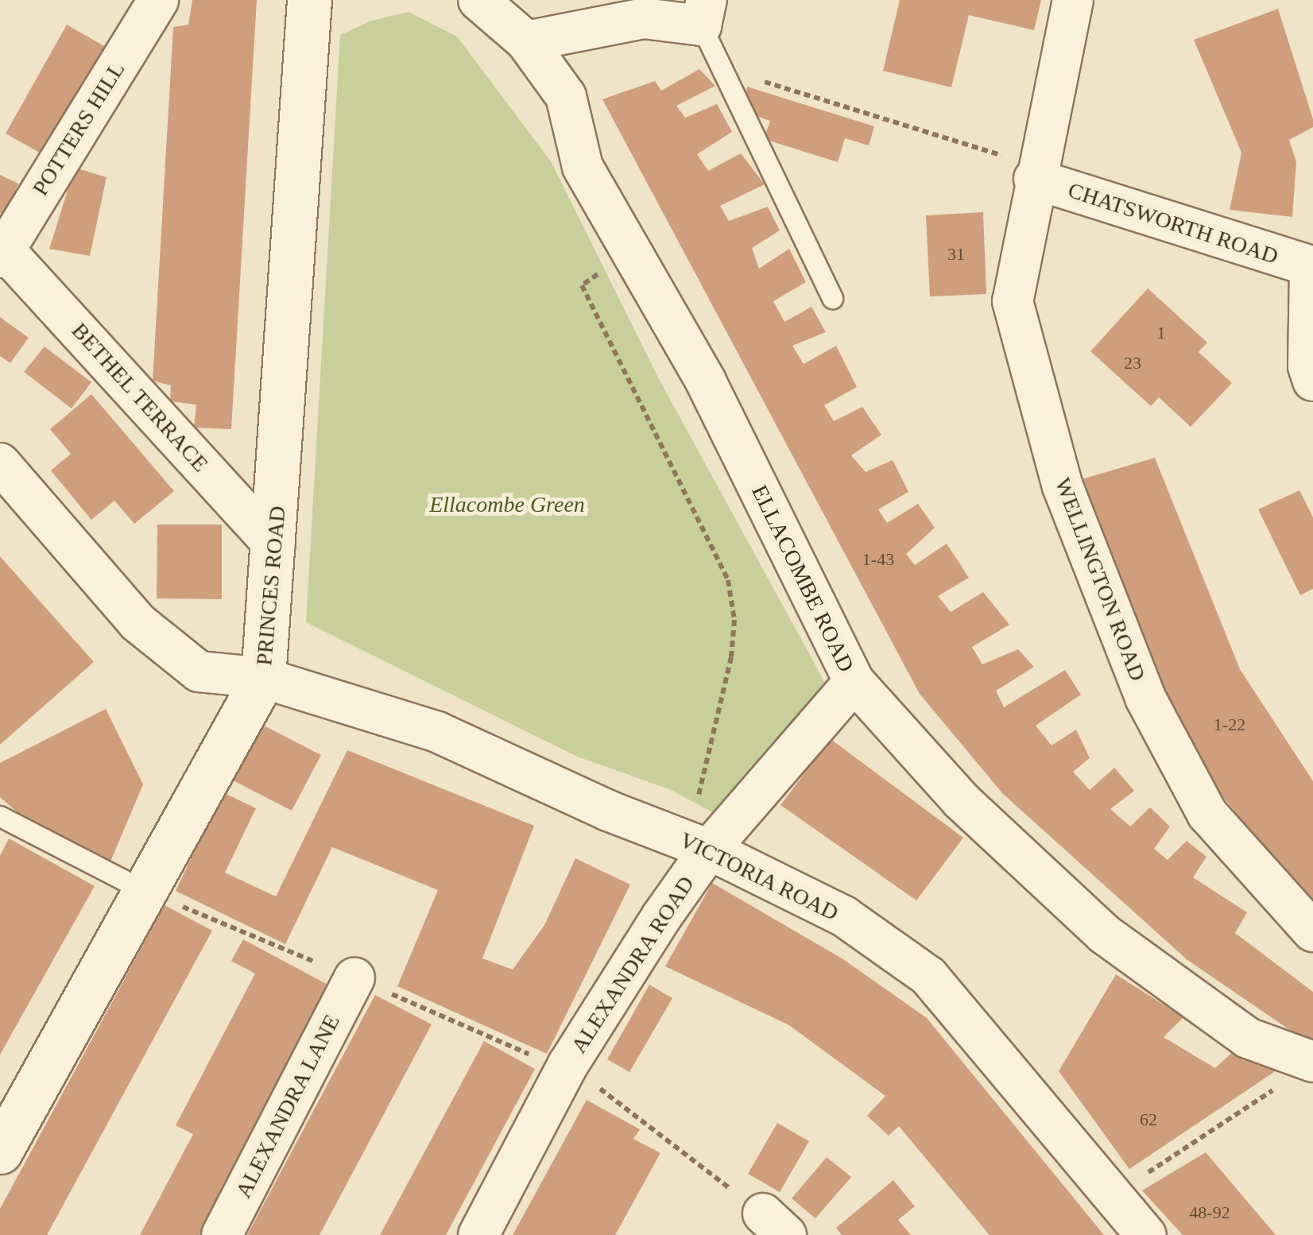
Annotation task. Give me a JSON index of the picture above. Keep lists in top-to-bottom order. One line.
{"streets":{"street":["POTTERS HILL","CHATSWORTH ROAD","BETHEL TERRACE","ELLACOMBE ROAD","WELLINGTON ROAD","PRINCES ROAD","VICTORIA ROAD","ALEXANDRA ROAD","ALEXANDRA LANE"]},"crossings":[["POTTERS HILL","BETHEL TERRACE"],["CHATSWORTH ROAD","WELLINGTON ROAD"],["BETHEL TERRACE","PRINCES ROAD"],["ELLACOMBE ROAD","ALEXANDRA ROAD"],["PRINCES ROAD","VICTORIA ROAD"],["VICTORIA ROAD","ALEXANDRA ROAD"]],"parks":["Ellacombe Green"],"house_numbers":["31","1","23","1-43","1-22","62","48-92"]}
